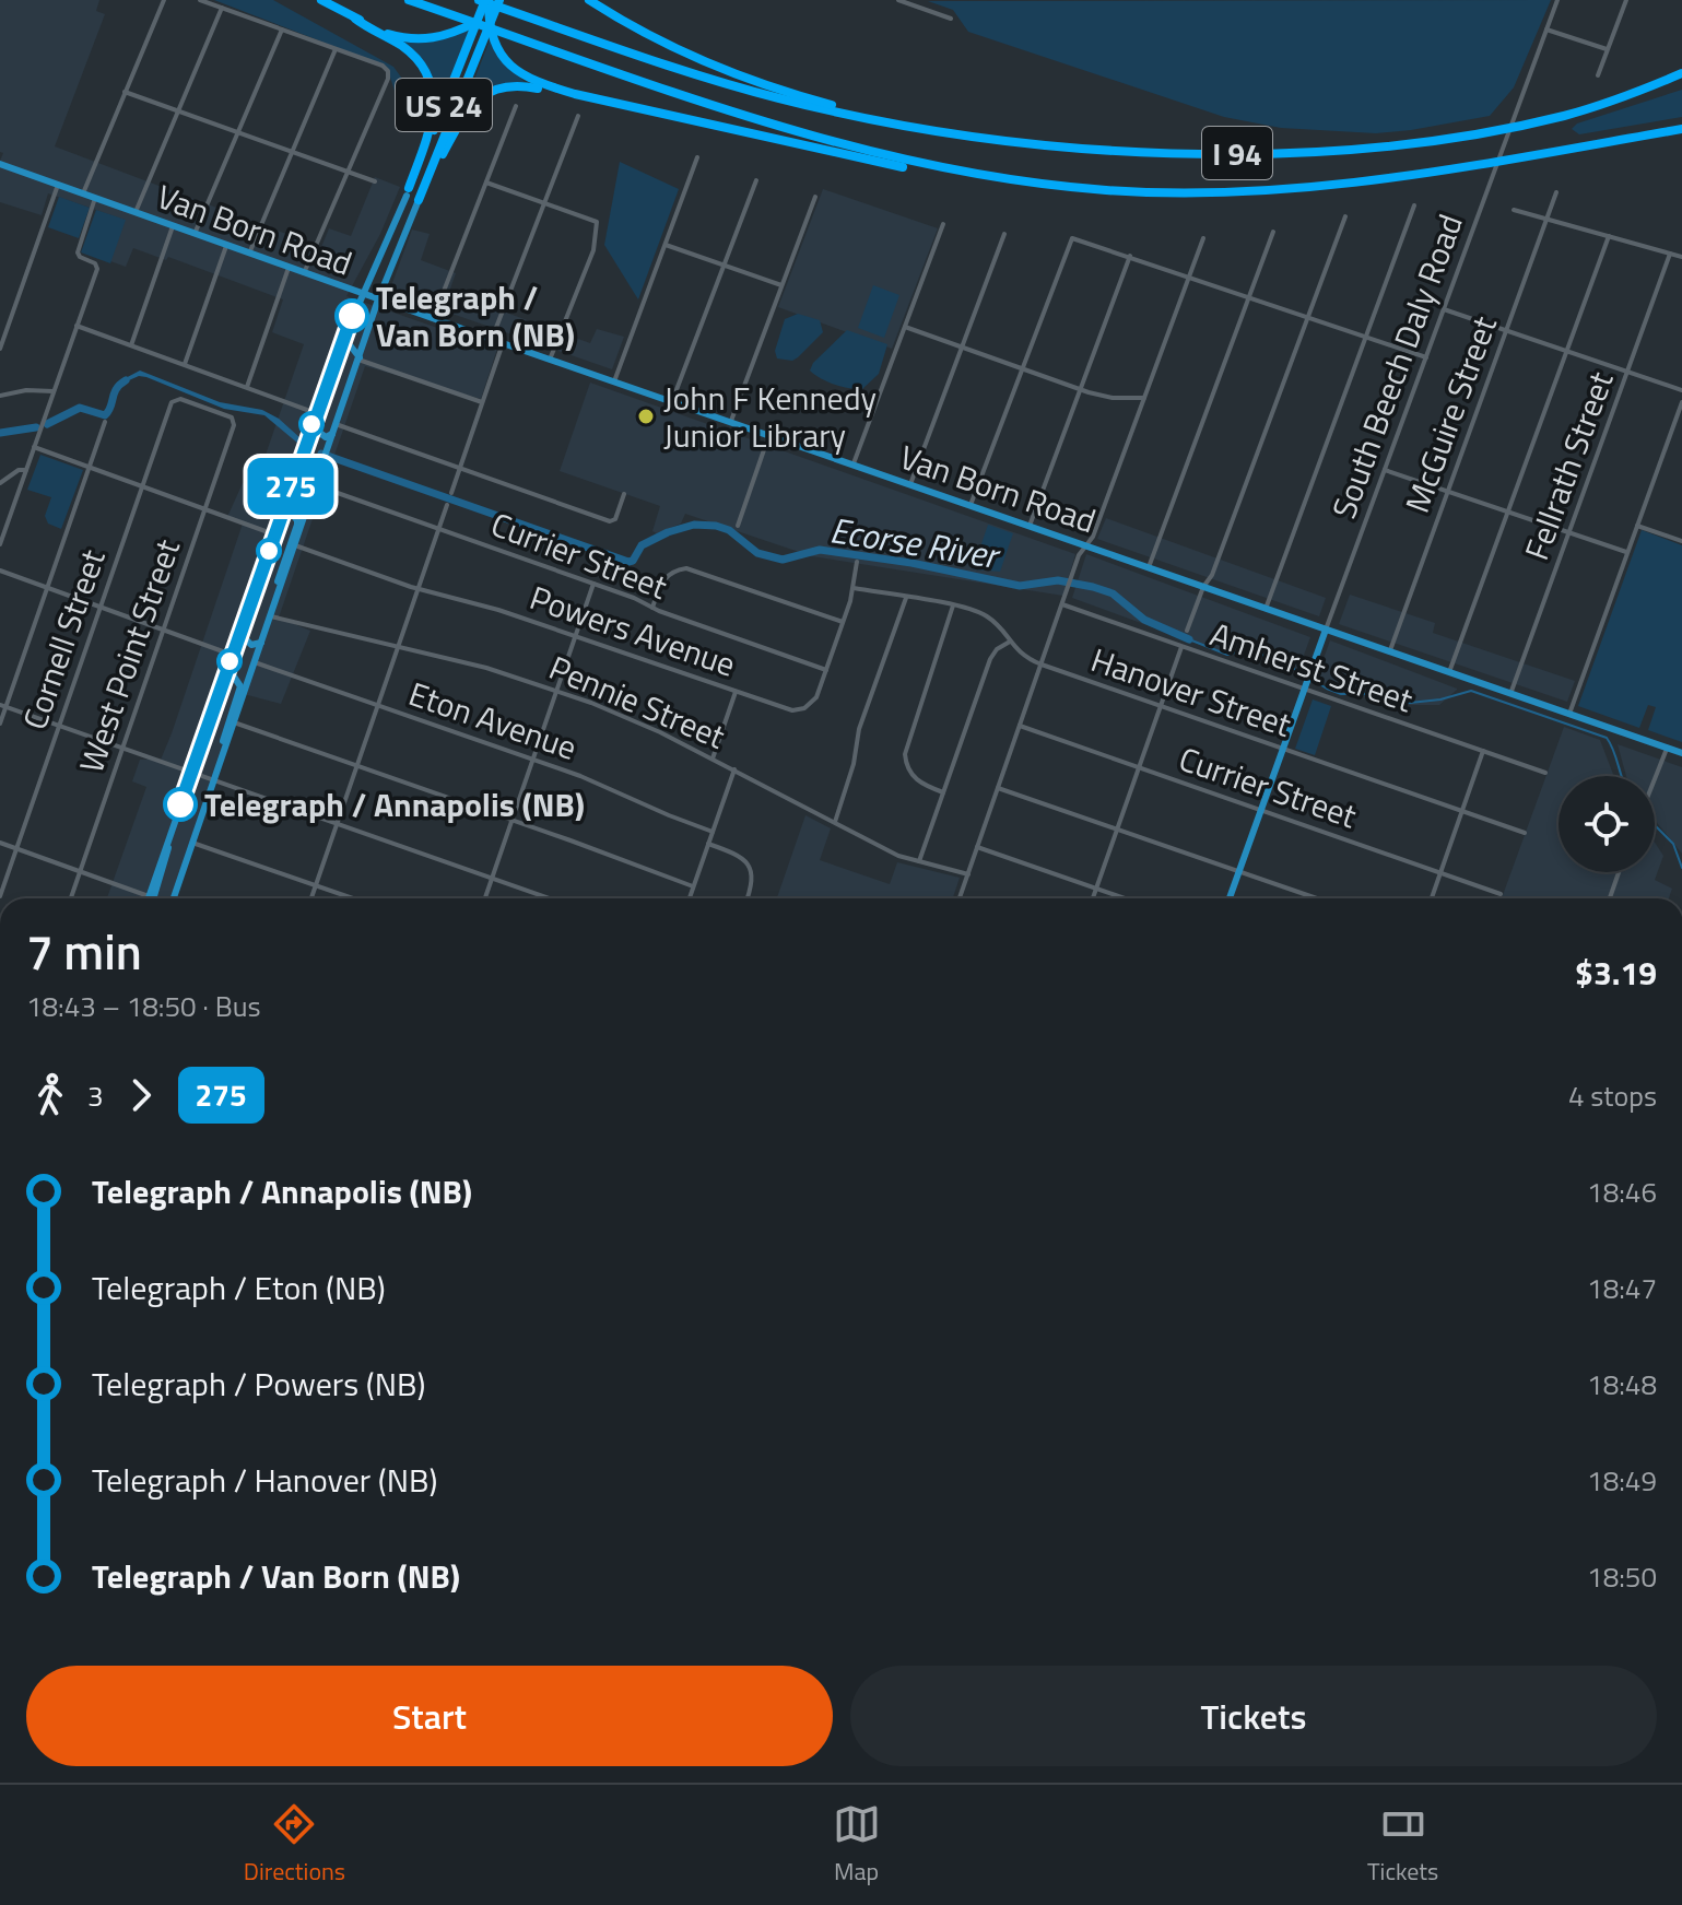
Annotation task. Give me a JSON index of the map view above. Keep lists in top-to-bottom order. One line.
{"streets":{"highway":["US 24","I 94"],"main road":["Van Born Road","South Beech Daly Road"],"street":["McGuire Street","Fellrath Street","Currier Street","Powers Avenue","Cornell Street","West Point Street","Amherst Street","Hanover Street","Pennie Street","Eton Avenue"]},"crossings":[["US 24","I 94"],["US 24","Van Born Road"],["US 24","Currier Street"],["US 24","Powers Avenue"],["US 24","Pennie Street"],["US 24","Eton Avenue"],["Van Born Road","South Beech Daly Road"],["Van Born Road","McGuire Street"],["Van Born Road","Fellrath Street"],["South Beech Daly Road","Currier Street"],["South Beech Daly Road","Amherst Street"],["South Beech Daly Road","Hanover Street"],["Currier Street","Powers Avenue"],["Powers Avenue","Hanover Street"],["Cornell Street","West Point Street"]],"water":["Ecorse River"],"places":["Telegraph / Van Born (NB)","John F Kennedy Junior Library","Telegraph / Annapolis (NB)"],"lines":["bus line 275"],"page":{"on_map":"275","heading":["7 min","18:43 – 18:50 · Bus","$3.19"],"legs":["3","275","4 stops"],"list":[{"name":"Telegraph / Annapolis (NB)","value":"18:46"},{"name":"Telegraph / Eton (NB)","value":"18:47"},{"name":"Telegraph / Powers (NB)","value":"18:48"},{"name":"Telegraph / Hanover (NB)","value":"18:49"},{"name":"Telegraph / Van Born (NB)","value":"18:50"}],"buttons":["Start","Tickets"],"tabs":["Directions","Map","Tickets"]}}
